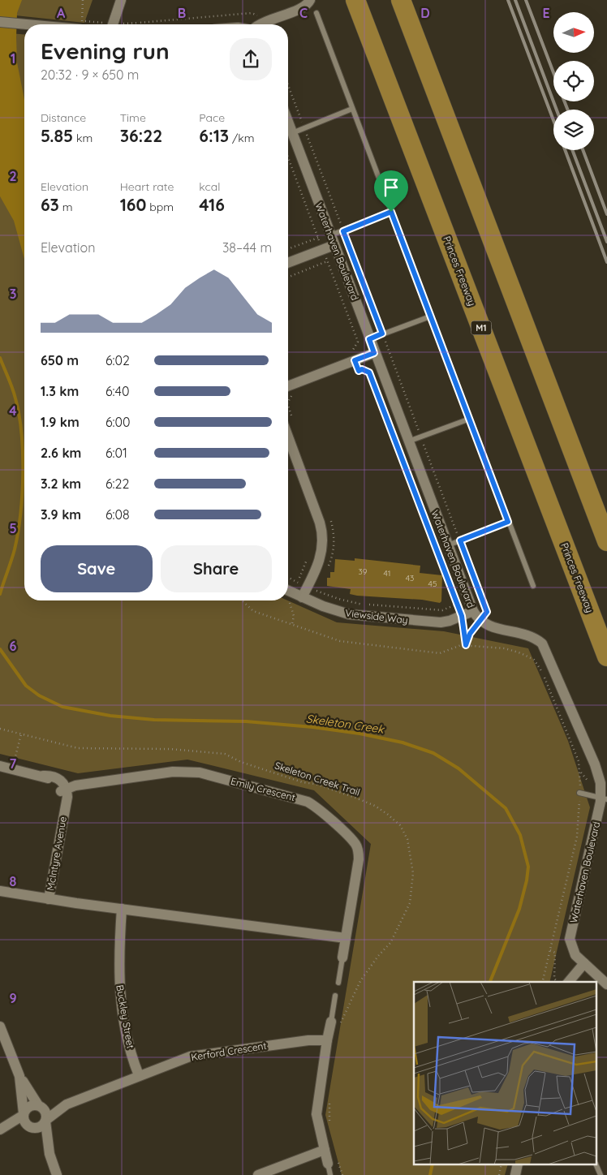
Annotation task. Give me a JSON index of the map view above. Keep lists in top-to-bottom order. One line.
{"streets":{"highway":["Princes Freeway","M1"],"street":["Waterhaven Boulevard","Viewside Way","Emily Crescent","McIntyre Avenue","Buckley Street","Kerford Crescent"],"path":["Skeleton Creek Trail"]},"crossings":[["Waterhaven Boulevard","Viewside Way"],["Emily Crescent","McIntyre Avenue"],["Buckley Street","Kerford Crescent"]],"water":["Skeleton Creek"],"house_numbers":["39","41","43","45"],"north":"right","page":{"heading":["Evening run","20:32 · 9 × 650 m"],"stats":[["Distance","5.85 km"],["Time","36:22"],["Pace","6:13 /km"],["Elevation","63 m"],["Heart rate","160 bpm"],["kcal","416"]],"chart":["Elevation","38–44 m"],"list":[{"name":"650 m","note":"6:02"},{"name":"1.3 km","note":"6:40"},{"name":"1.9 km","note":"6:00"},{"name":"2.6 km","note":"6:01"},{"name":"3.2 km","note":"6:22"},{"name":"3.9 km","note":"6:08"}],"buttons":["Save","Share"]},"grid":{"columns":["A","B","C","D","E"],"rows":["1","2","3","4","5","6","7","8","9"]}}
